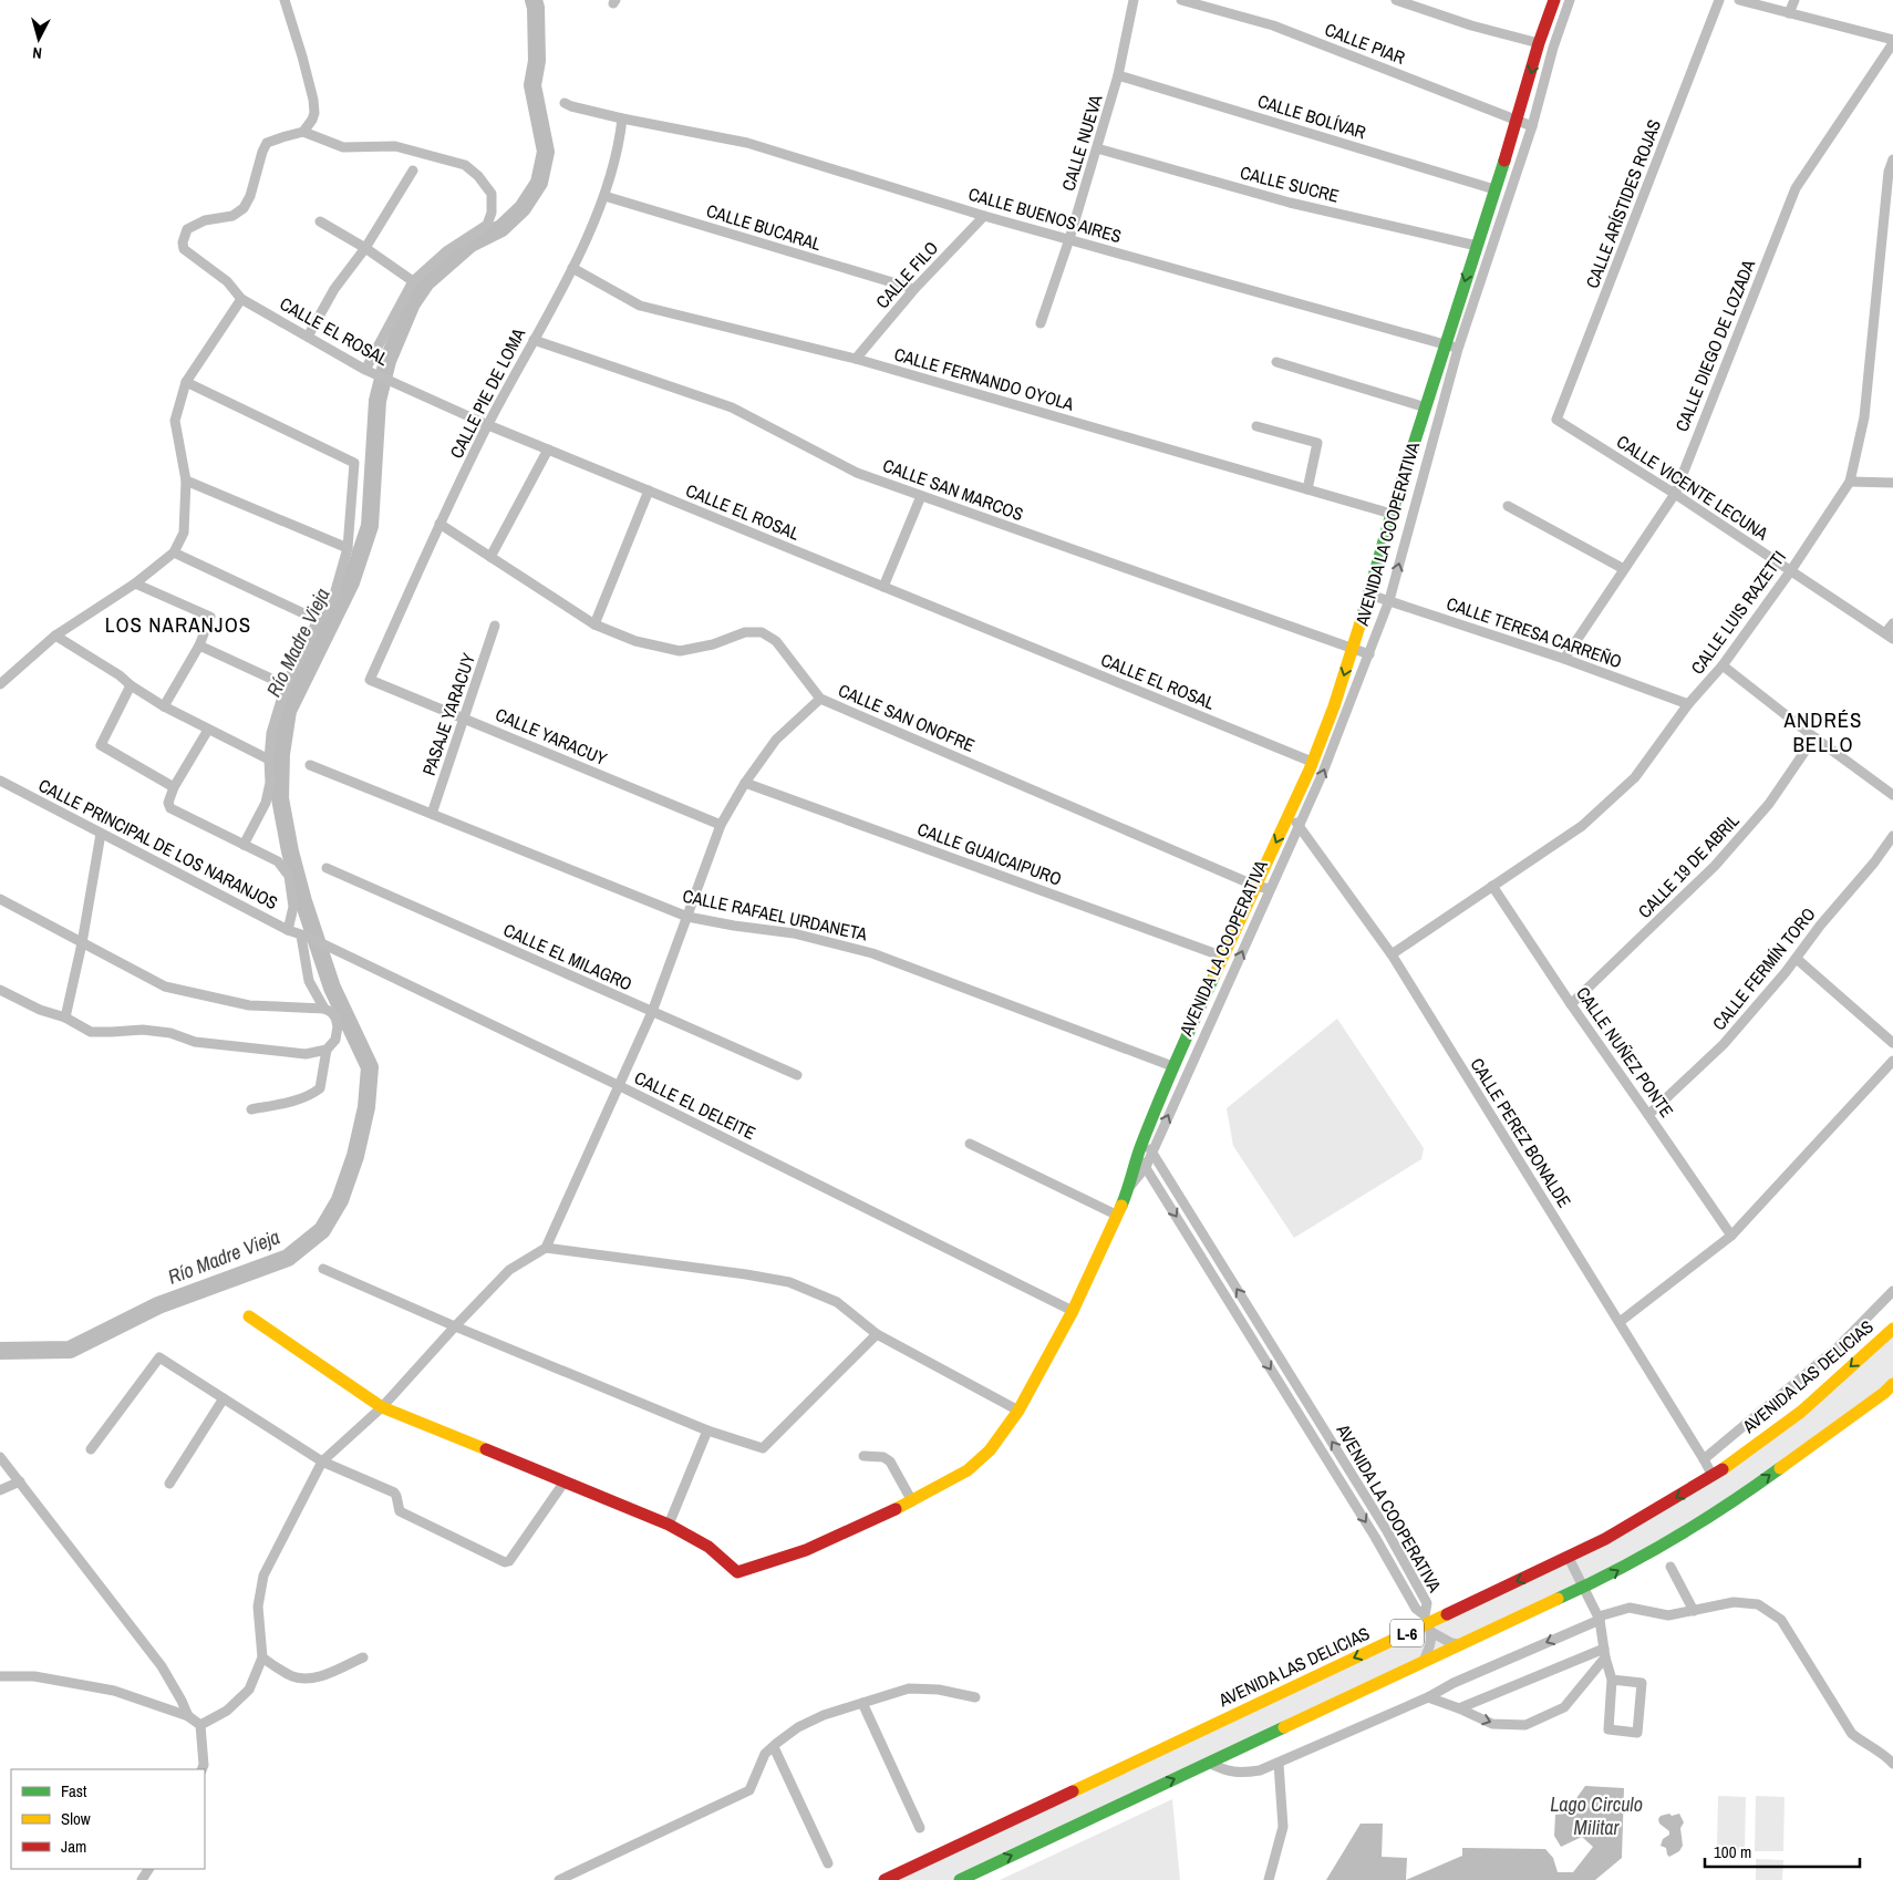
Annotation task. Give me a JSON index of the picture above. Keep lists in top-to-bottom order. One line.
{"streets":{"street":["CALLE PIAR","CALLE BOLÍVAR","CALLE NUEVA","CALLE SUCRE","CALLE ARÍSTIDES ROJAS","CALLE BUENOS AIRES","CALLE BUCARAL","CALLE FILO","CALLE EL ROSAL","CALLE DIEGO DE LOZADA","CALLE FERNANDO OYOLA","CALLE PIE DE LOMA","CALLE VICENTE LECUNA","CALLE SAN MARCOS","AVENIDA LA COOPERATIVA","CALLE LUIS RAZETTI","CALLE TERESA CARREÑO","PASAJE YARACUY","CALLE SAN ONOFRE","CALLE YARACUY","CALLE PRINCIPAL DE LOS NARANJOS","CALLE GUAICAIPURO","CALLE 19 DE ABRIL","CALLE RAFAEL URDANETA","CALLE EL MILAGRO","CALLE FERMÍN TORO","CALLE NUÑEZ PONTE","CALLE EL DELEITE","CALLE PEREZ BONALDE","AVENIDA LAS DELICIAS","L-6"]},"crossings":[["CALLE PIAR","AVENIDA LA COOPERATIVA"],["CALLE BOLÍVAR","CALLE NUEVA"],["CALLE BOLÍVAR","AVENIDA LA COOPERATIVA"],["CALLE NUEVA","CALLE SUCRE"],["CALLE NUEVA","CALLE BUENOS AIRES"],["CALLE SUCRE","AVENIDA LA COOPERATIVA"],["CALLE ARÍSTIDES ROJAS","CALLE VICENTE LECUNA"],["CALLE BUENOS AIRES","CALLE FILO"],["CALLE BUENOS AIRES","CALLE PIE DE LOMA"],["CALLE BUENOS AIRES","AVENIDA LA COOPERATIVA"],["CALLE BUCARAL","CALLE FILO"],["CALLE BUCARAL","CALLE PIE DE LOMA"],["CALLE FILO","CALLE FERNANDO OYOLA"],["CALLE EL ROSAL","CALLE PIE DE LOMA"],["CALLE EL ROSAL","AVENIDA LA COOPERATIVA"],["CALLE DIEGO DE LOZADA","CALLE VICENTE LECUNA"],["CALLE DIEGO DE LOZADA","CALLE TERESA CARREÑO"],["CALLE FERNANDO OYOLA","CALLE PIE DE LOMA"],["CALLE FERNANDO OYOLA","AVENIDA LA COOPERATIVA"],["CALLE PIE DE LOMA","CALLE SAN MARCOS"],["CALLE PIE DE LOMA","CALLE SAN ONOFRE"],["CALLE PIE DE LOMA","CALLE YARACUY"],["CALLE VICENTE LECUNA","CALLE LUIS RAZETTI"],["CALLE SAN MARCOS","AVENIDA LA COOPERATIVA"],["AVENIDA LA COOPERATIVA","CALLE TERESA CARREÑO"],["AVENIDA LA COOPERATIVA","CALLE SAN ONOFRE"],["AVENIDA LA COOPERATIVA","CALLE GUAICAIPURO"],["AVENIDA LA COOPERATIVA","CALLE RAFAEL URDANETA"],["AVENIDA LA COOPERATIVA","CALLE EL DELEITE"],["AVENIDA LA COOPERATIVA","CALLE PEREZ BONALDE"],["AVENIDA LA COOPERATIVA","AVENIDA LAS DELICIAS"],["CALLE LUIS RAZETTI","CALLE TERESA CARREÑO"],["CALLE LUIS RAZETTI","CALLE NUÑEZ PONTE"],["CALLE LUIS RAZETTI","CALLE PEREZ BONALDE"],["PASAJE YARACUY","CALLE YARACUY"],["PASAJE YARACUY","CALLE RAFAEL URDANETA"],["CALLE PRINCIPAL DE LOS NARANJOS","CALLE EL DELEITE"],["CALLE 19 DE ABRIL","CALLE NUÑEZ PONTE"],["CALLE FERMÍN TORO","CALLE NUÑEZ PONTE"],["CALLE PEREZ BONALDE","AVENIDA LAS DELICIAS"]],"districts":["LOS NARANJOS","ANDRÉS BELLO"],"water":["Río Madre Vieja","Lago Circulo Militar"],"legend":["Fast","Slow","Jam"],"scale_bar":"100 m","north":"bottom"}
